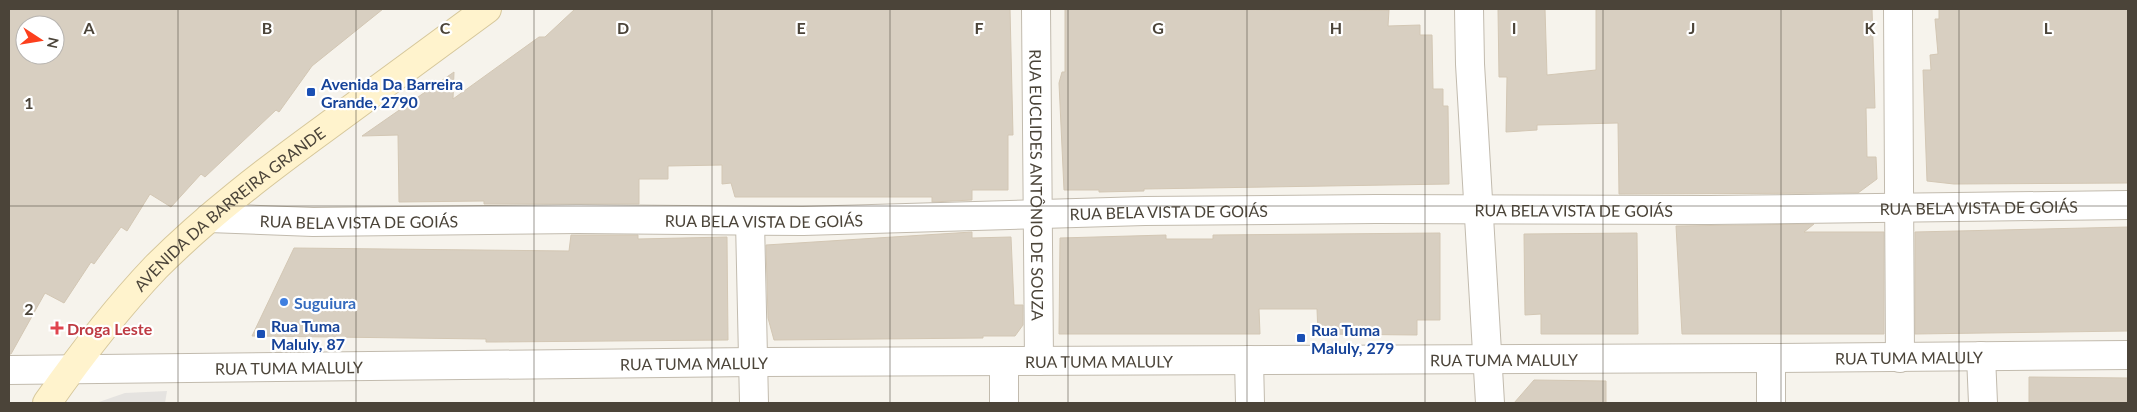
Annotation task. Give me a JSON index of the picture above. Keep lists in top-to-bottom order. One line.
{"streets":{"main road":["AVENIDA DA BARREIRA GRANDE"],"street":["RUA EUCLIDES ANTÔNIO DE SOUZA","RUA BELA VISTA DE GOIÁS","RUA TUMA MALULY"]},"crossings":[["RUA EUCLIDES ANTÔNIO DE SOUZA","RUA BELA VISTA DE GOIÁS"],["RUA EUCLIDES ANTÔNIO DE SOUZA","RUA TUMA MALULY"],["RUA BELA VISTA DE GOIÁS","AVENIDA DA BARREIRA GRANDE"],["AVENIDA DA BARREIRA GRANDE","RUA TUMA MALULY"]],"places":{"transit":["Avenida Da Barreira Grande, 2790","Rua Tuma Maluly, 87","Rua Tuma Maluly, 279"],"other":["Suguiura"],"health":["Droga Leste"]},"north":"right","grid":{"columns":["A","B","C","D","E","F","G","H","I","J","K","L"],"rows":["1","2"]}}
